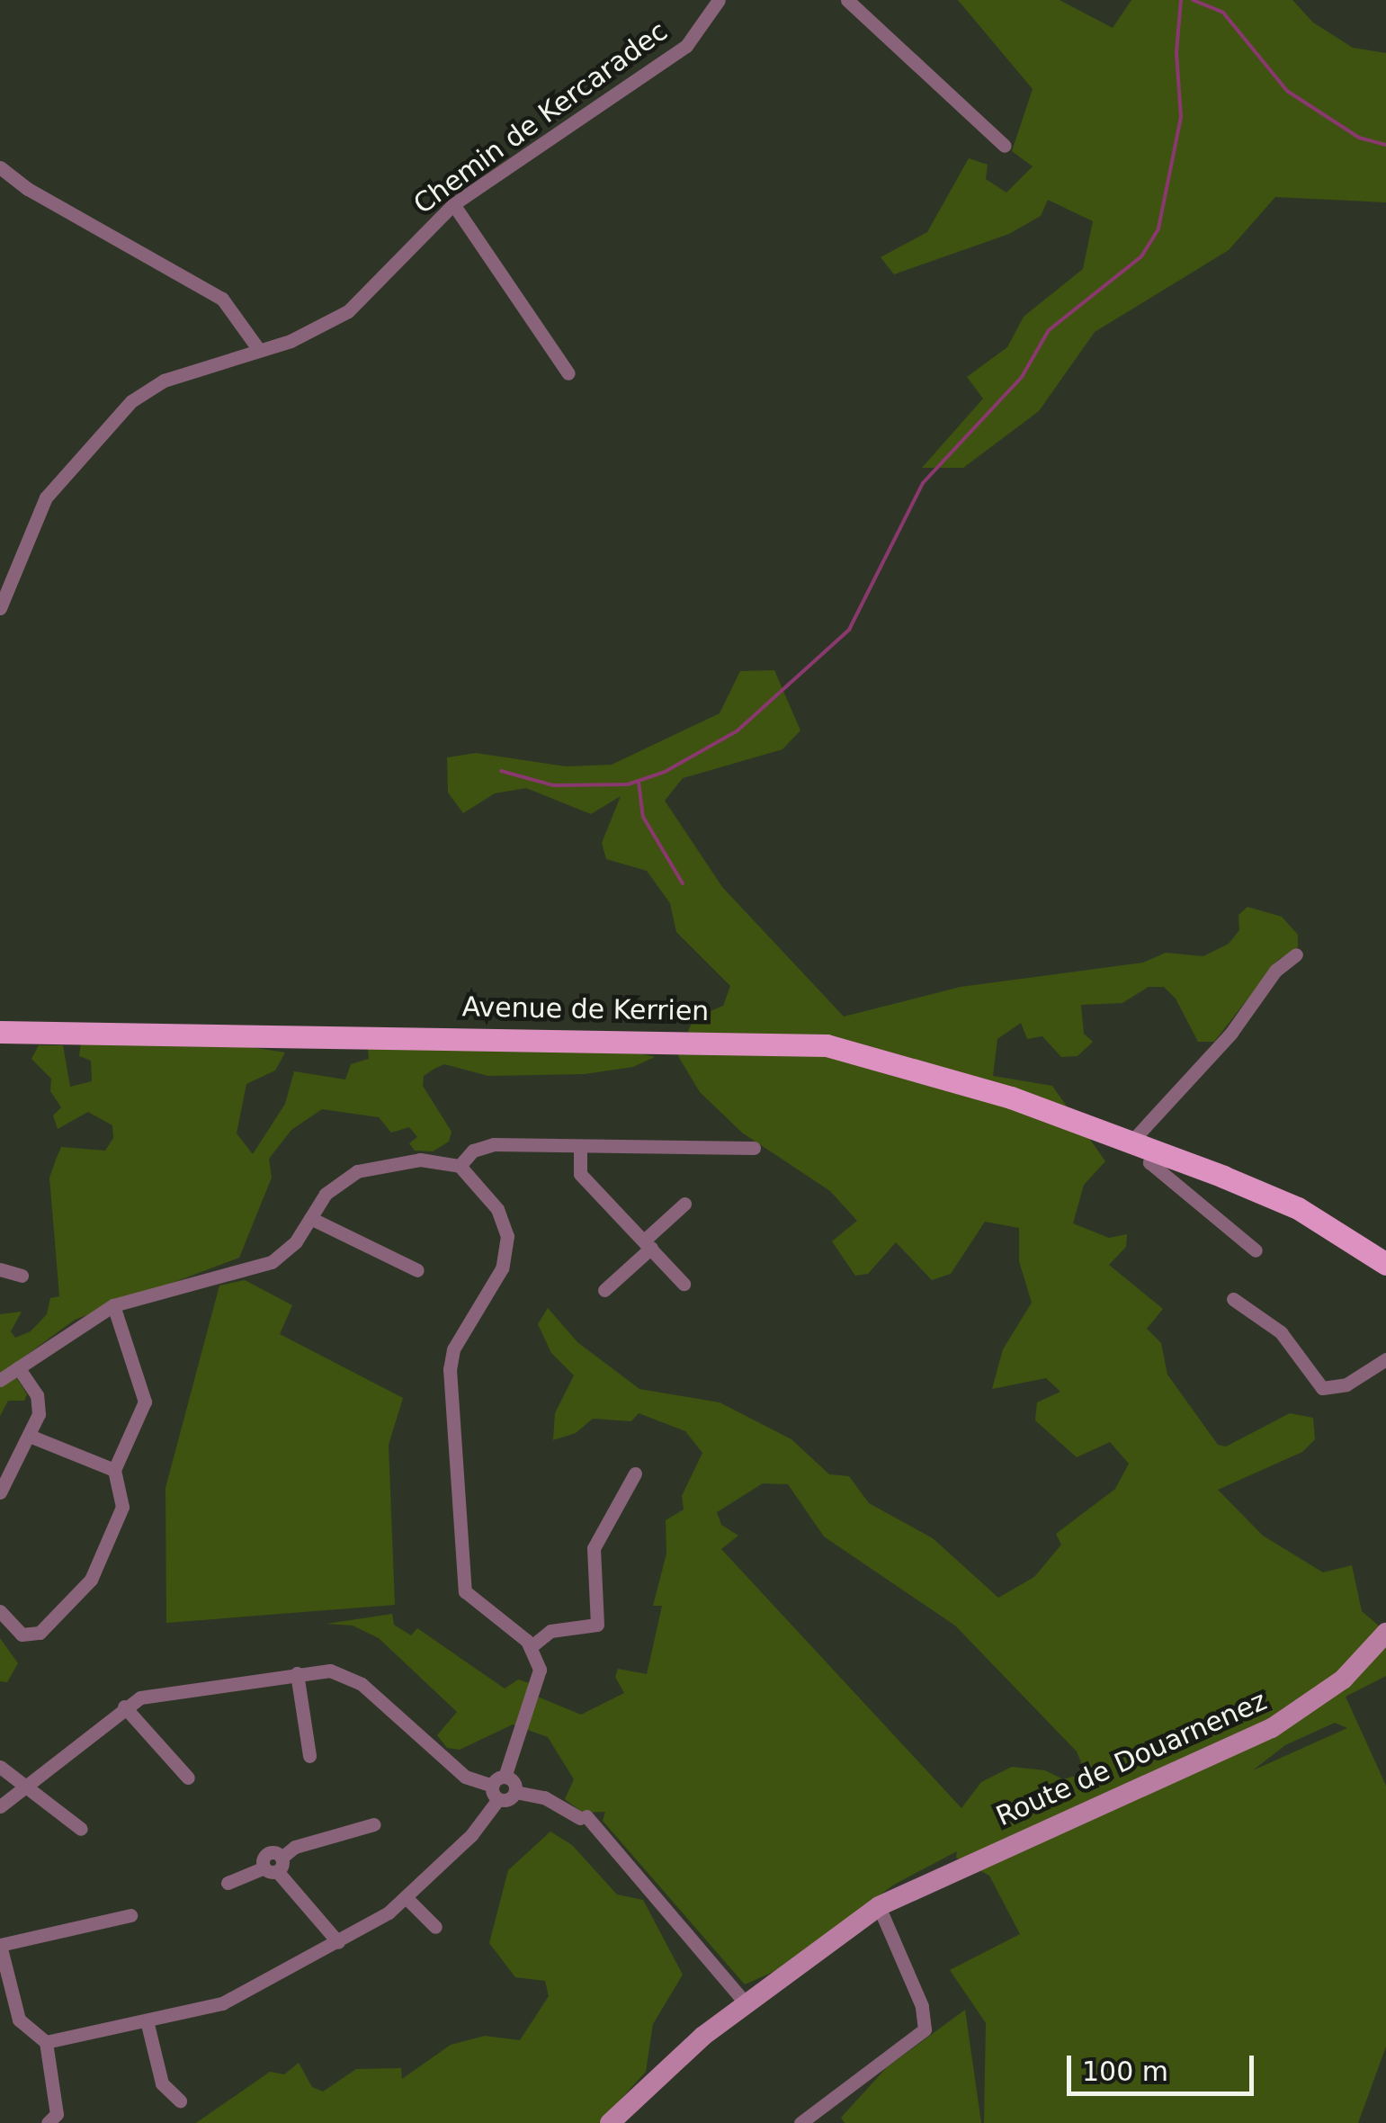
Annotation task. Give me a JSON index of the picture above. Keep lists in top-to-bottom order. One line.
{"streets":{"main road":["Avenue de Kerrien","Route de Douarnenez"],"street":["Chemin de Kercaradec"]},"scale_bar":"100 m"}
